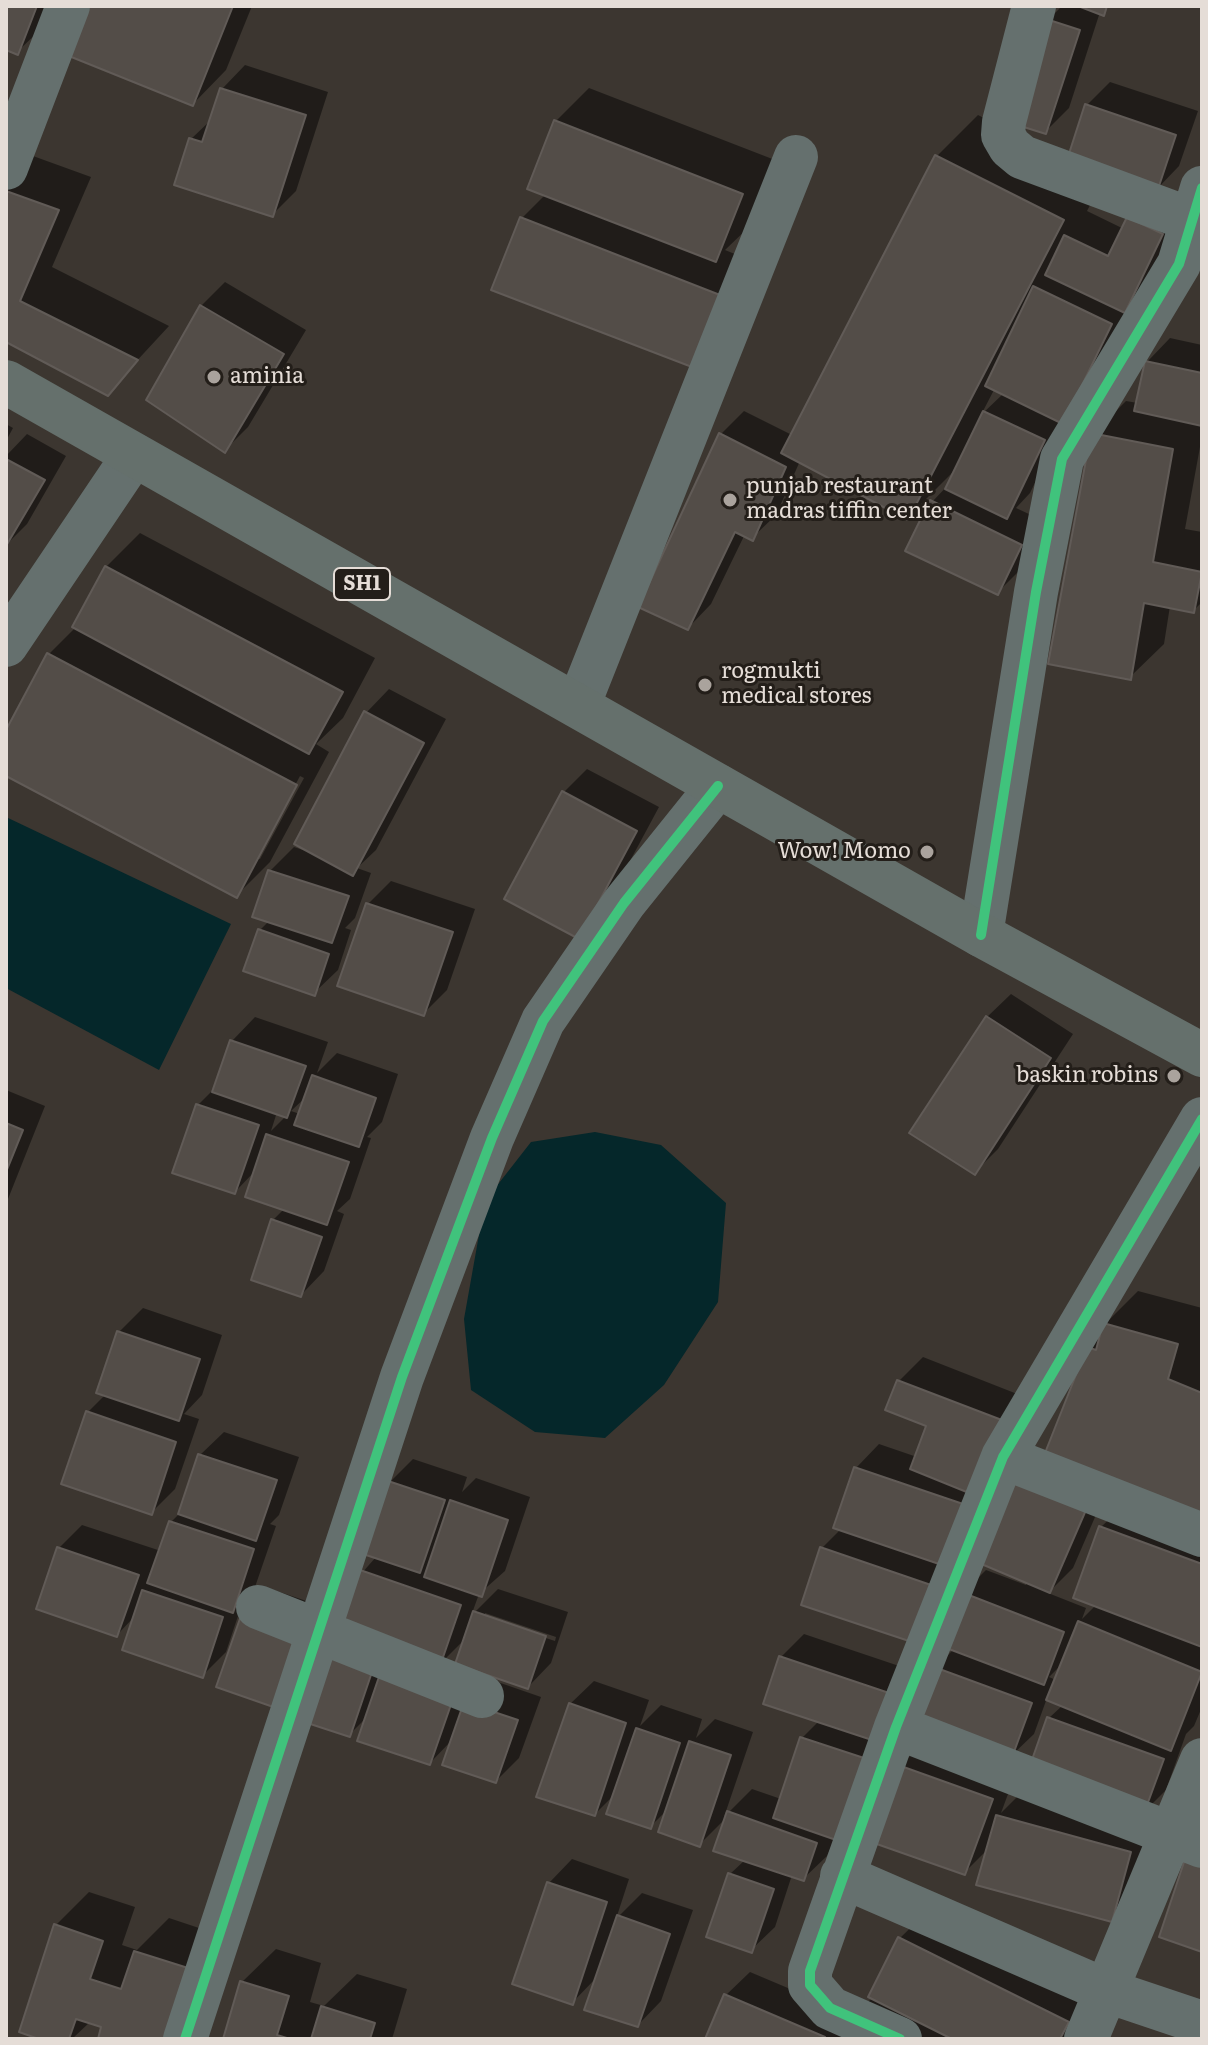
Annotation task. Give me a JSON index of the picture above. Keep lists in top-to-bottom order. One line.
{"streets":{"main road":["SH1"]},"places":["aminia","punjab restaurant madras tiffin center","rogmukti medical stores","Wow! Momo","baskin robins"]}
